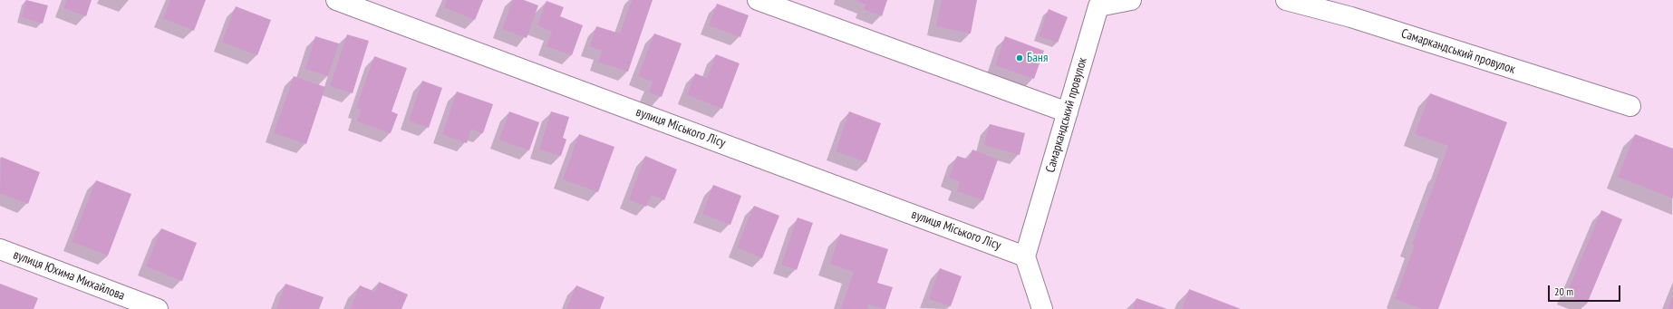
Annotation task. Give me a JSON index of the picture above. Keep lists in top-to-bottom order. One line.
{"streets":{"street":["Самаркандський провулок","вулиця Міського Лісу","вулиця Юхима Михайлова"]},"crossings":[["Самаркандський провулок","вулиця Міського Лісу"]],"places":["Баня"],"scale_bar":"20 m"}
